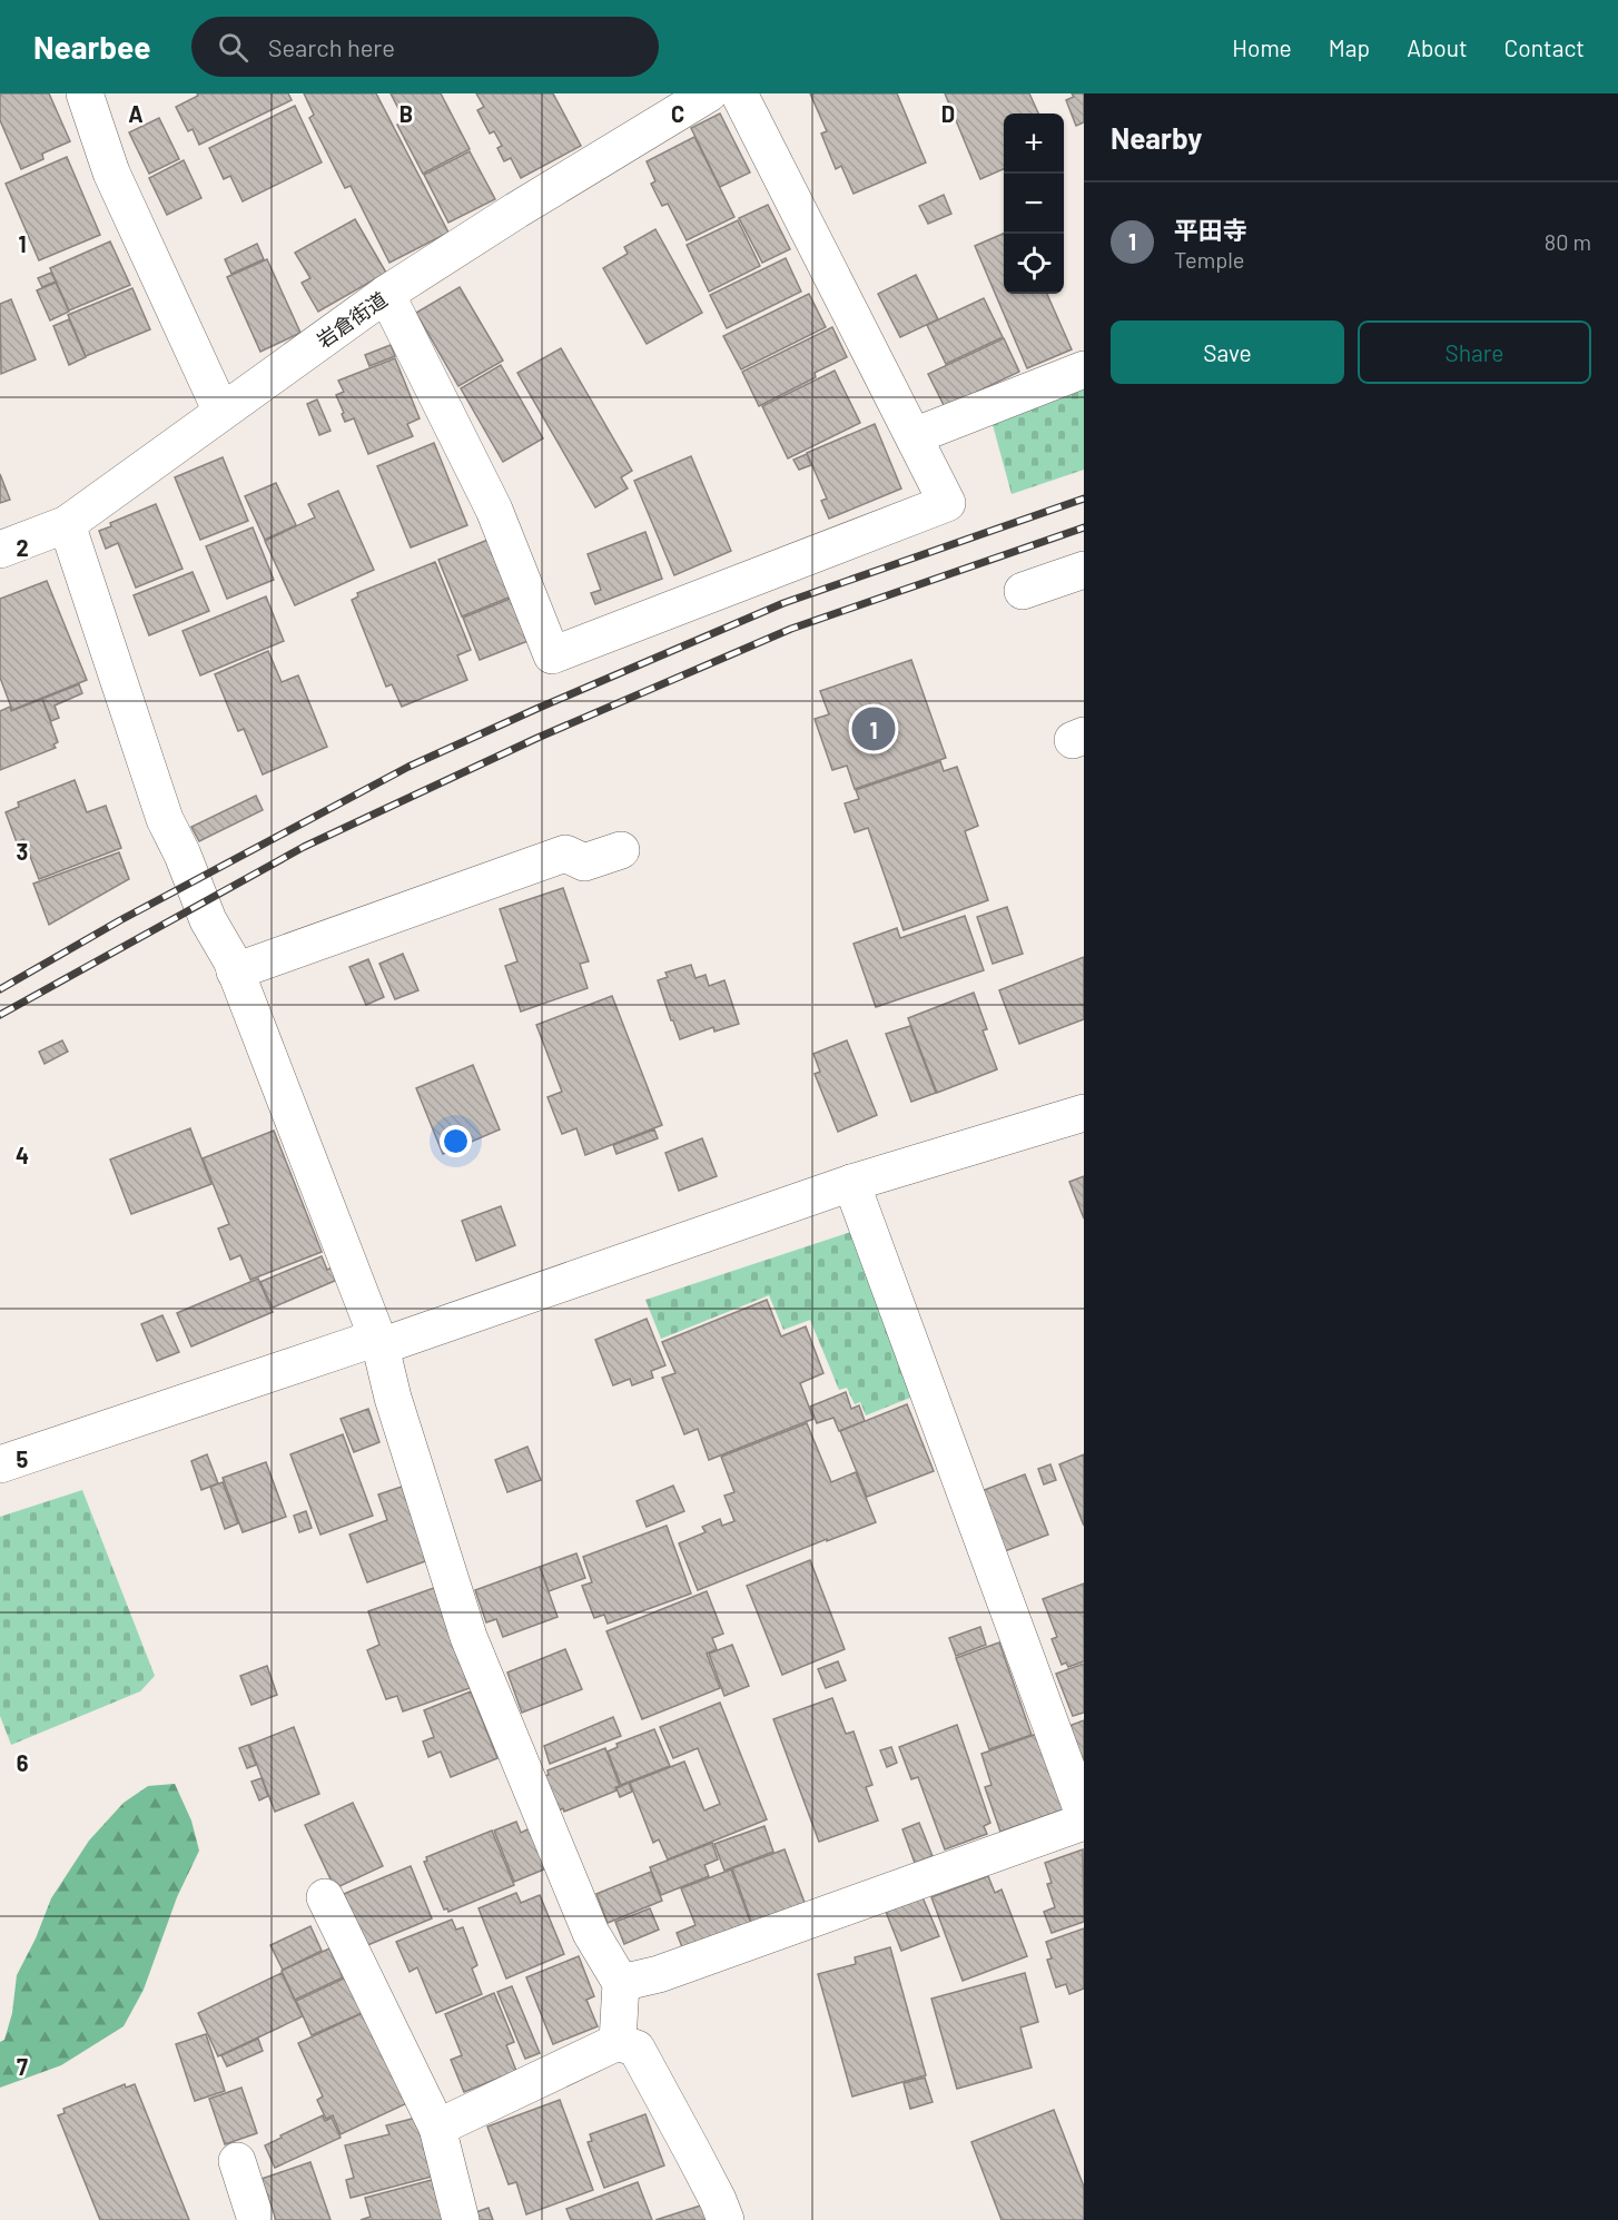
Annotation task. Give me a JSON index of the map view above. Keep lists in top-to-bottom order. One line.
{"streets":{"street":["岩倉街道"]},"page":{"header":"Nearbee","search":"Search here","nav":["Home","Map","About","Contact"],"heading":"Nearby","map_buttons":["+","−"],"list":[{"mark":"1","name":"平田寺","note":"Temple","value":"80 m"}],"buttons":["Save","Share"],"pins":"1"},"grid":{"columns":["A","B","C","D"],"rows":["1","2","3","4","5","6","7"]}}
